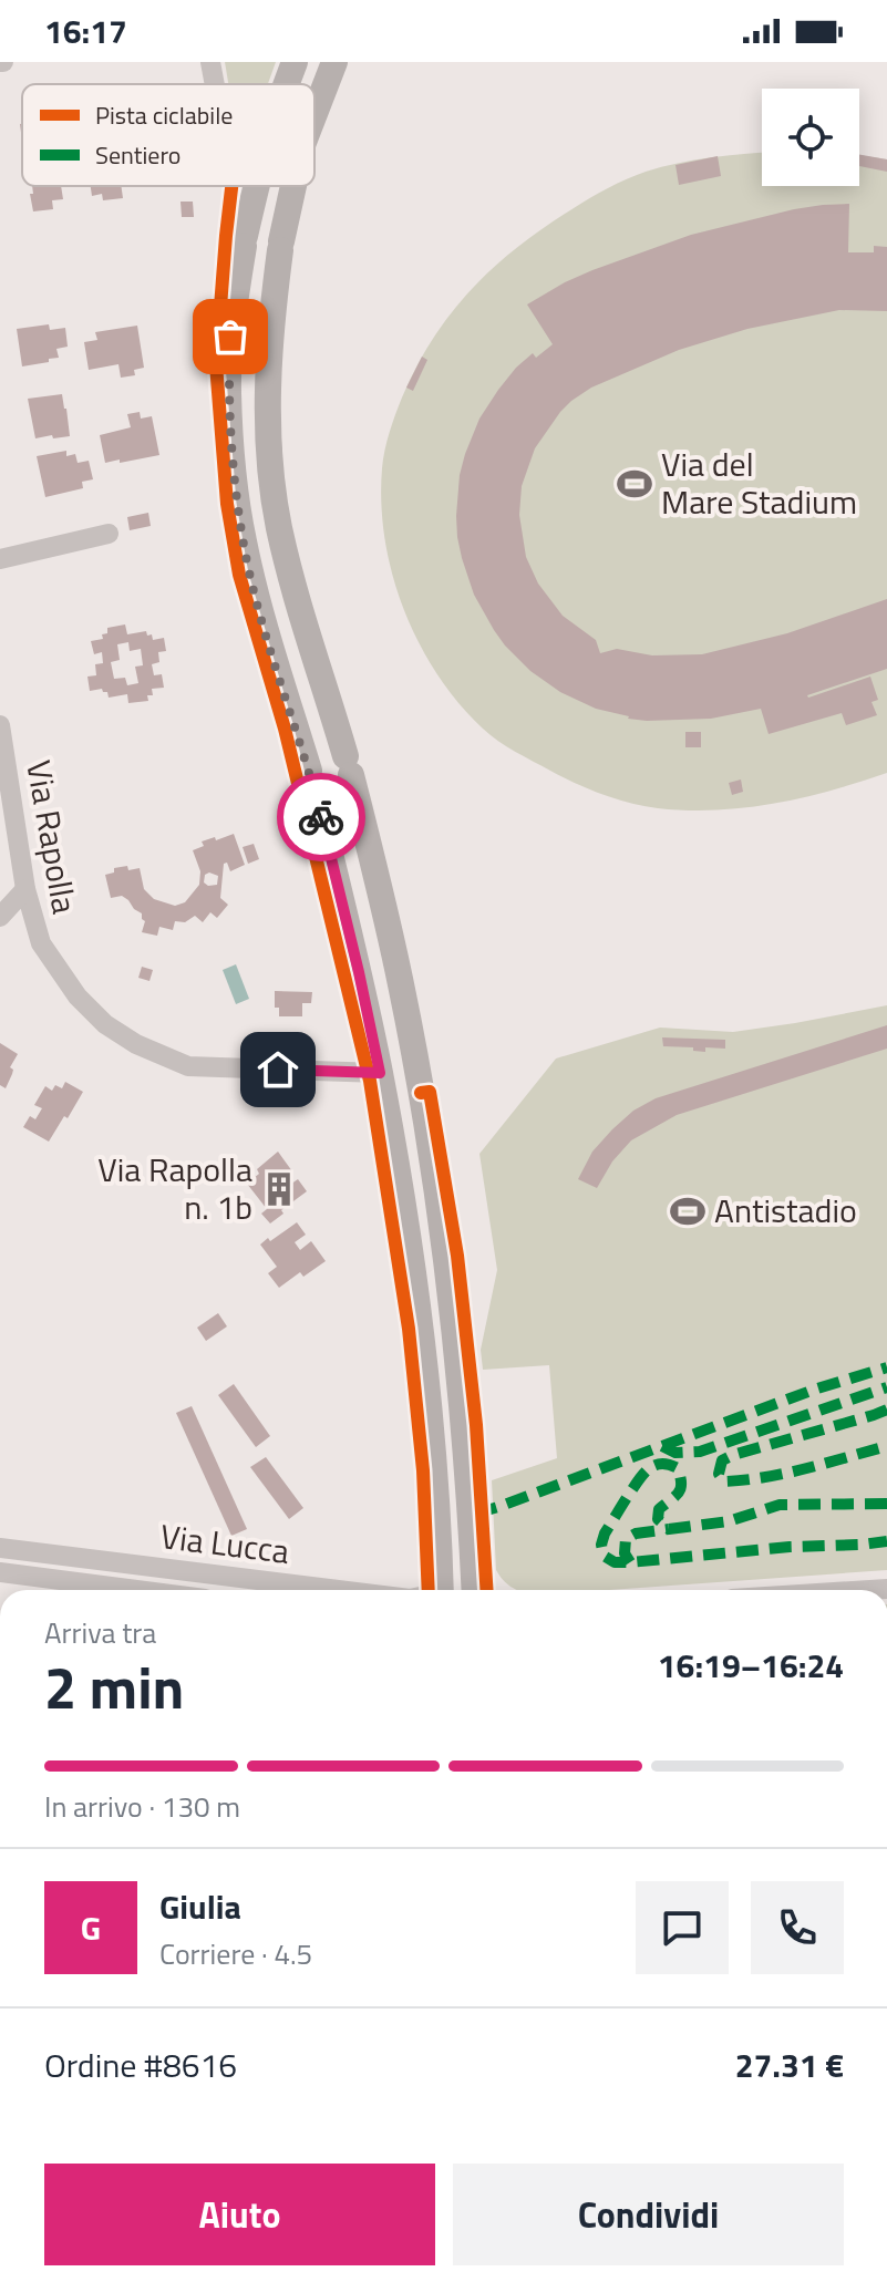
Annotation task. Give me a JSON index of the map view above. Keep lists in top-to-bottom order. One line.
{"streets":{"street":["Via Rapolla","Via Lucca"]},"places":{"sports":["Via del Mare Stadium","Antistadio"],"building":["Via Rapolla n. 1b"]},"legend":["Pista ciclabile","Sentiero"],"page":{"status":"16:17","heading":["2 min","Arriva tra","16:19–16:24"],"panel":["Giulia","Corriere · 4.5","Ordine #8616","27.31 €"],"bar":"In arrivo · 130 m","round":"G","buttons":["Aiuto","Condividi"]}}
